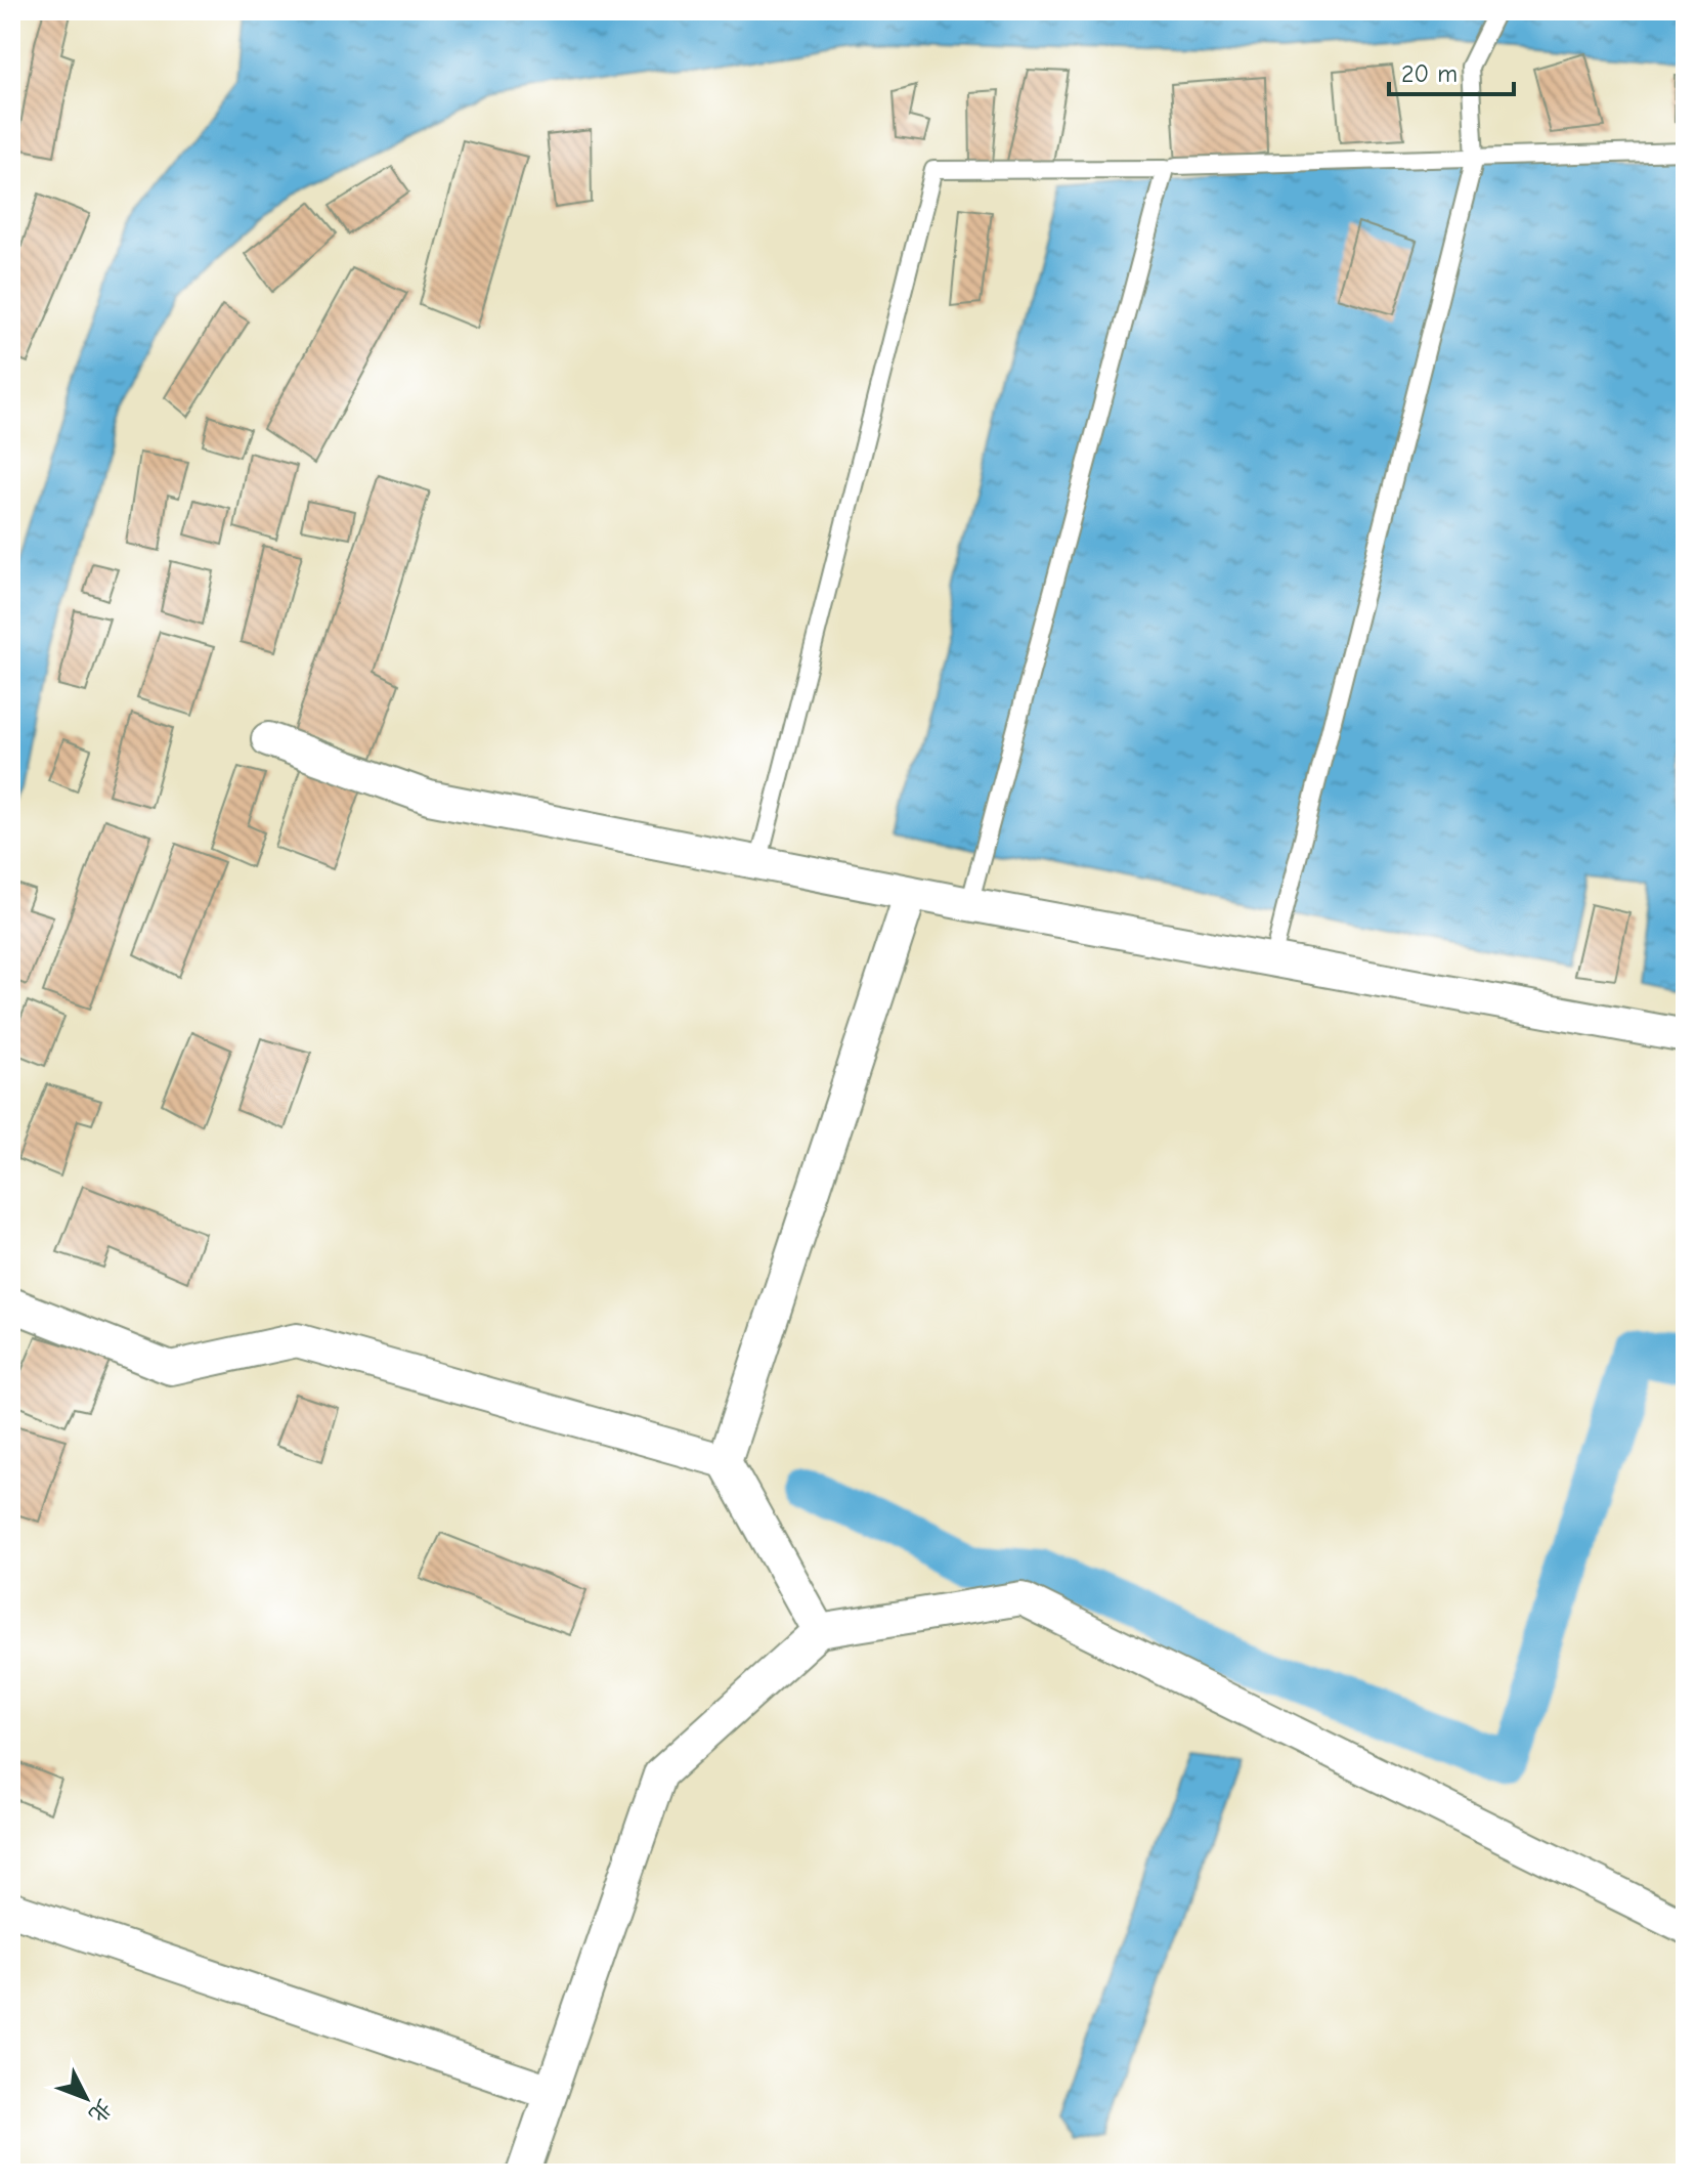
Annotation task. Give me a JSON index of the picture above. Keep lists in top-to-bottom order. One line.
{"scale_bar":"20 m","north":"bottom right"}
